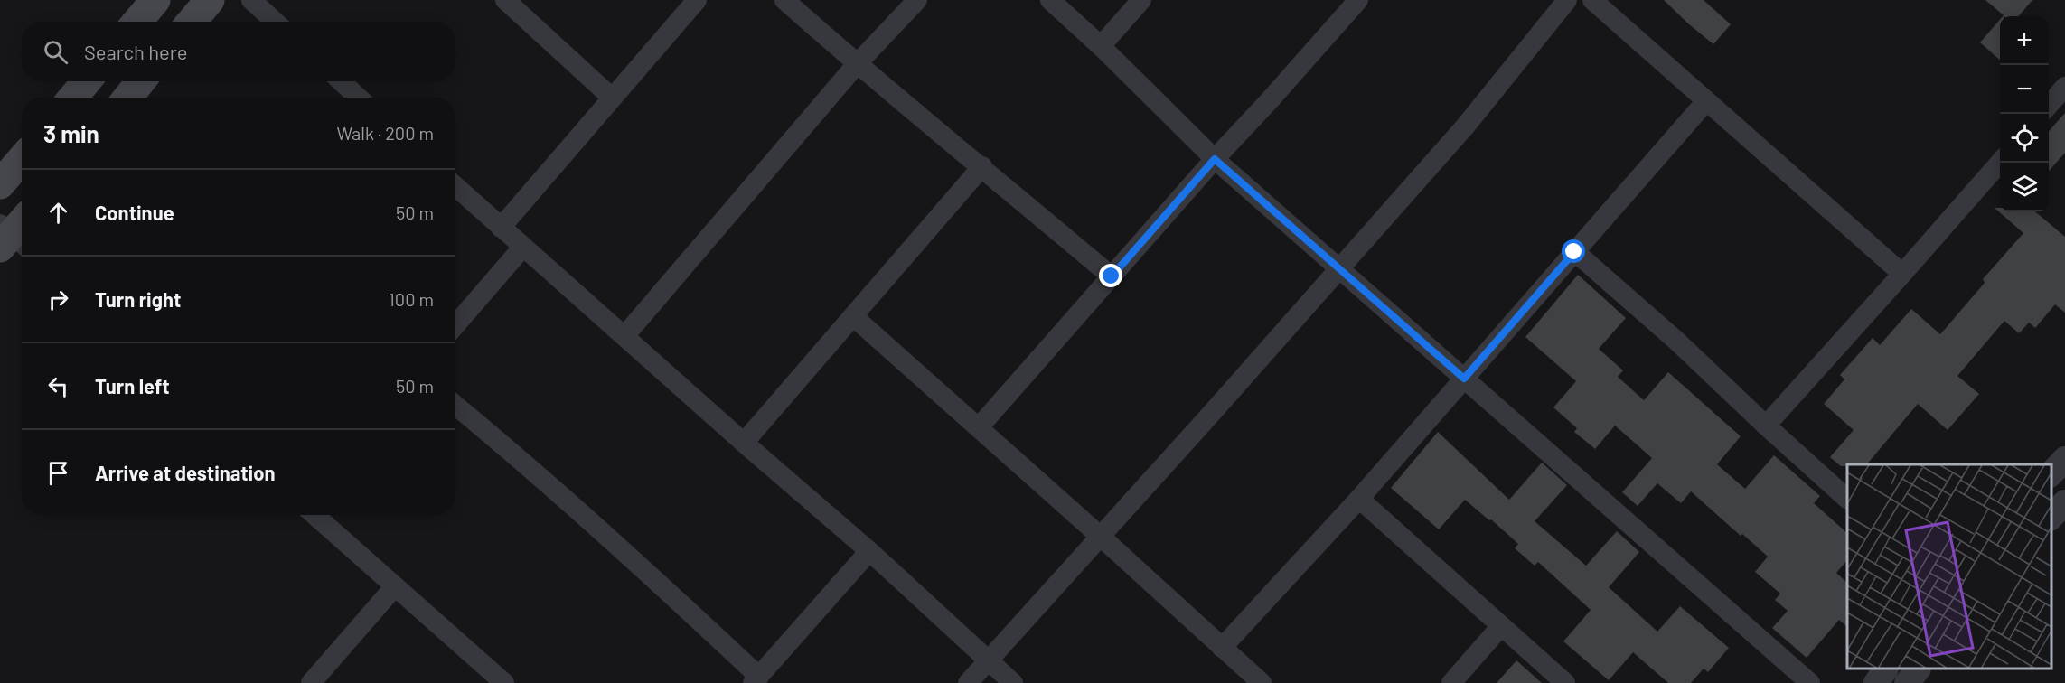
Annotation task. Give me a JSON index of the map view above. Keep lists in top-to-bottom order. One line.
{"page":{"map_buttons":["+","−"],"search":"Search here","heading":["3 min","Walk · 200 m"],"list":[["Continue","50 m"],["Turn right","100 m"],["Turn left","50 m"],"Arrive at destination"]}}
